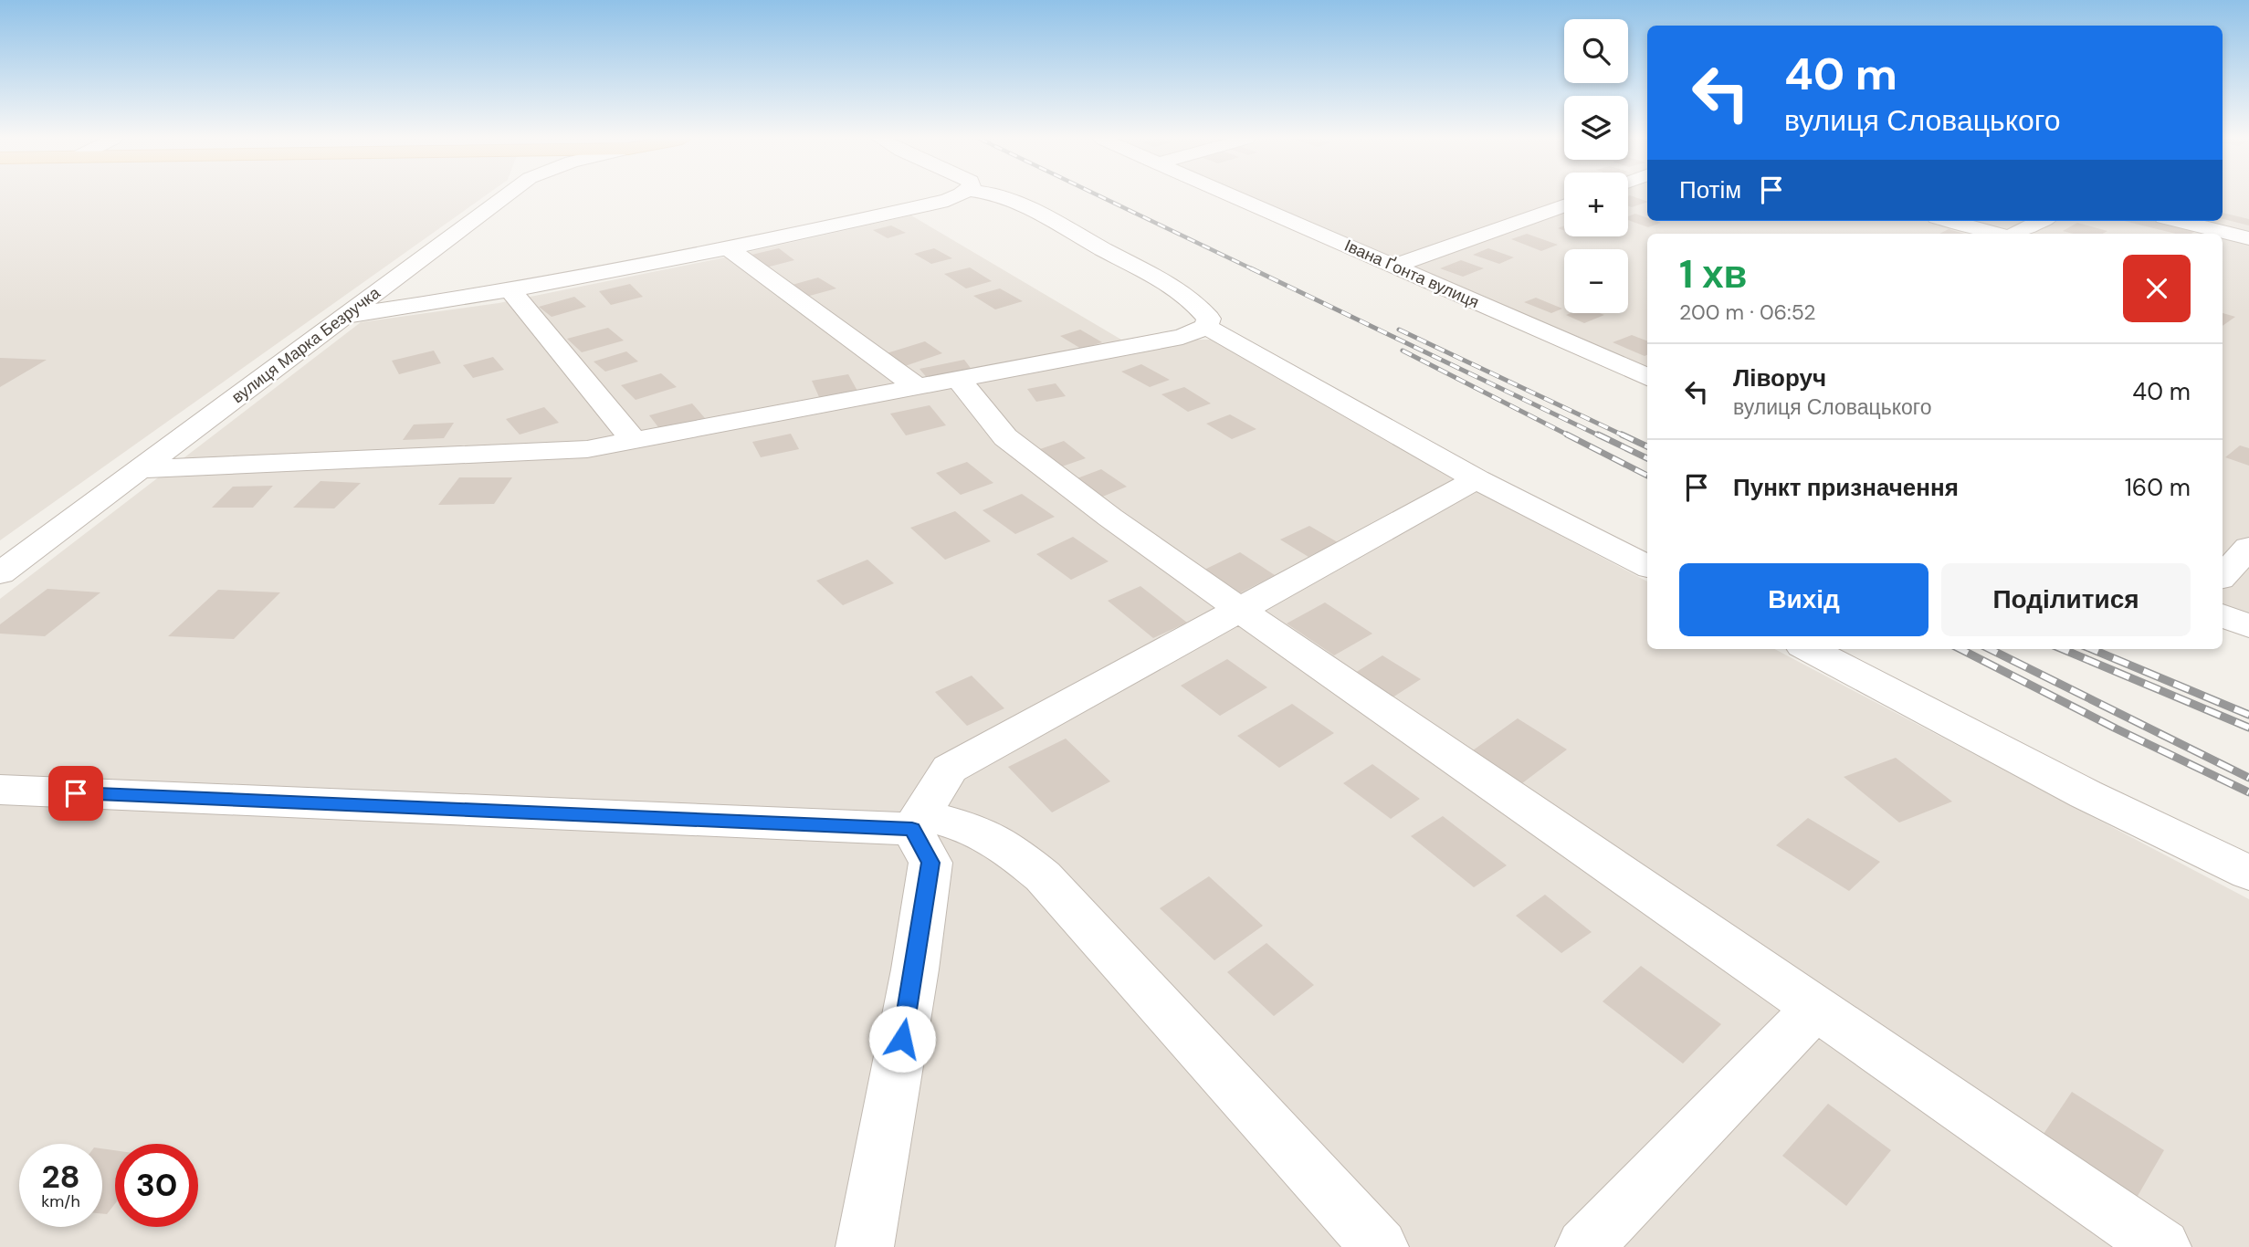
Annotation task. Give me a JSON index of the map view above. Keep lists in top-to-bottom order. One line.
{"streets":{"street":["Івана Ґонта вулиця","вулиця Марка Безручка"]},"page":{"map_buttons":["+","−"],"turn":["40 m","вулиця Словацького"],"then":"Потім","heading":["1 хв","200 m · 06:52"],"list":[{"name":"Ліворуч","note":"вулиця Словацького","value":"40 m"},{"name":"Пункт призначення","value":"160 m"}],"buttons":["Вихід","Поділитися"],"speed":"28 km/h","limit":"30"}}
